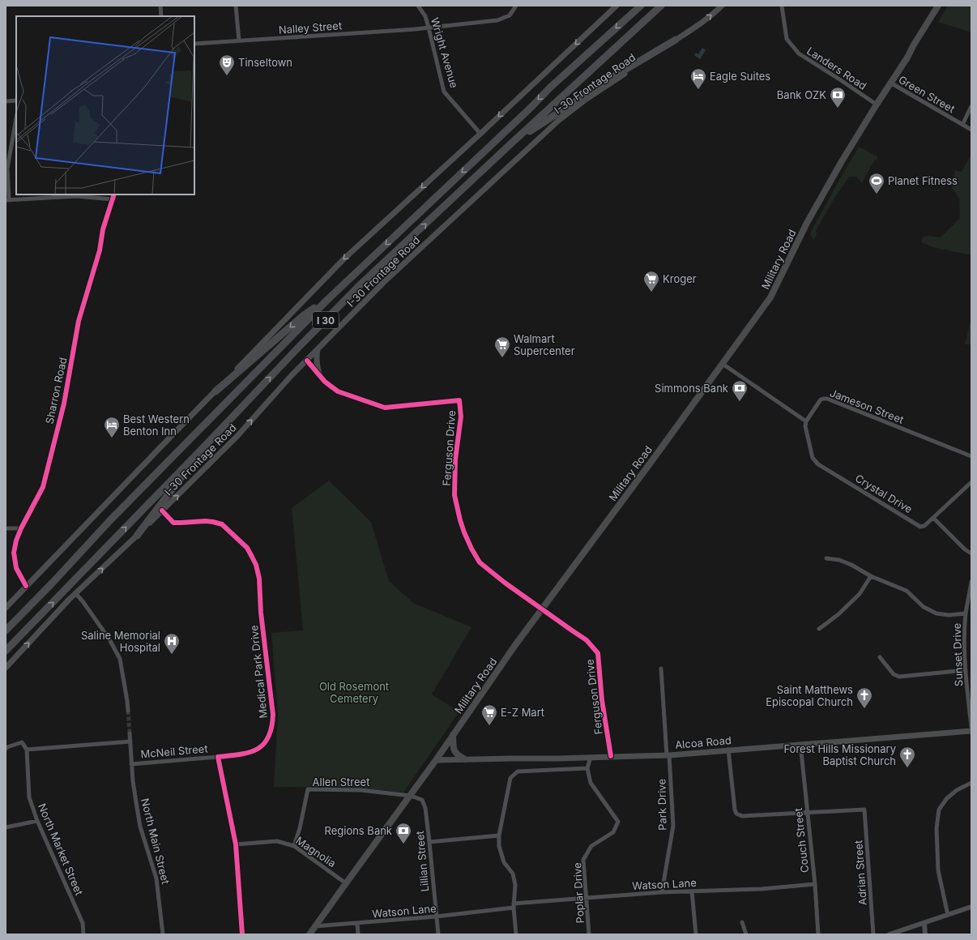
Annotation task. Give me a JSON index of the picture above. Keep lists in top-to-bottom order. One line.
{"streets":{"highway":["I 30"],"main road":["I-30 Frontage Road","Military Road","Alcoa Road"],"street":["Nalley Street","Wright Avenue","Landers Road","Green Street","Sharron Road","Jameson Street","Ferguson Drive","Crystal Drive","Sunset Drive","Medical Park Drive","McNeil Street","Allen Street","Park Drive","Couch Street","North Main Street","North Market Street","Magnolia","Lillian Street","Adrian Street","Watson Lane","Poplar Drive"]},"crossings":[["Nalley Street","Wright Avenue"],["Landers Road","Military Road"],["I-30 Frontage Road","Ferguson Drive"],["I-30 Frontage Road","Medical Park Drive"],["Green Street","Military Road"],["Military Road","Ferguson Drive"],["Military Road","Alcoa Road"],["Military Road","Allen Street"],["Military Road","Magnolia"],["Military Road","Lillian Street"],["Military Road","Watson Lane"],["Jameson Street","Crystal Drive"],["Ferguson Drive","Alcoa Road"],["Medical Park Drive","McNeil Street"],["Alcoa Road","Park Drive"],["Alcoa Road","Couch Street"],["McNeil Street","North Main Street"],["Allen Street","Magnolia"],["Allen Street","Lillian Street"],["Park Drive","Watson Lane"],["Couch Street","Adrian Street"],["Couch Street","Watson Lane"],["Lillian Street","Watson Lane"],["Watson Lane","Poplar Drive"]],"parks":["Old Rosemont Cemetery"],"places":{"theatre":["Tinseltown"],"hotel":["Eagle Suites","Best Western Benton Inn"],"bank":["Bank OZK","Simmons Bank","Regions Bank"],"sports":["Planet Fitness"],"supermarket":["Kroger","Walmart Supercenter","E-Z Mart"],"hospital":["Saline Memorial Hospital"],"church":["Saint Matthews Episcopal Church","Forest Hills Missionary Baptist Church"]}}
